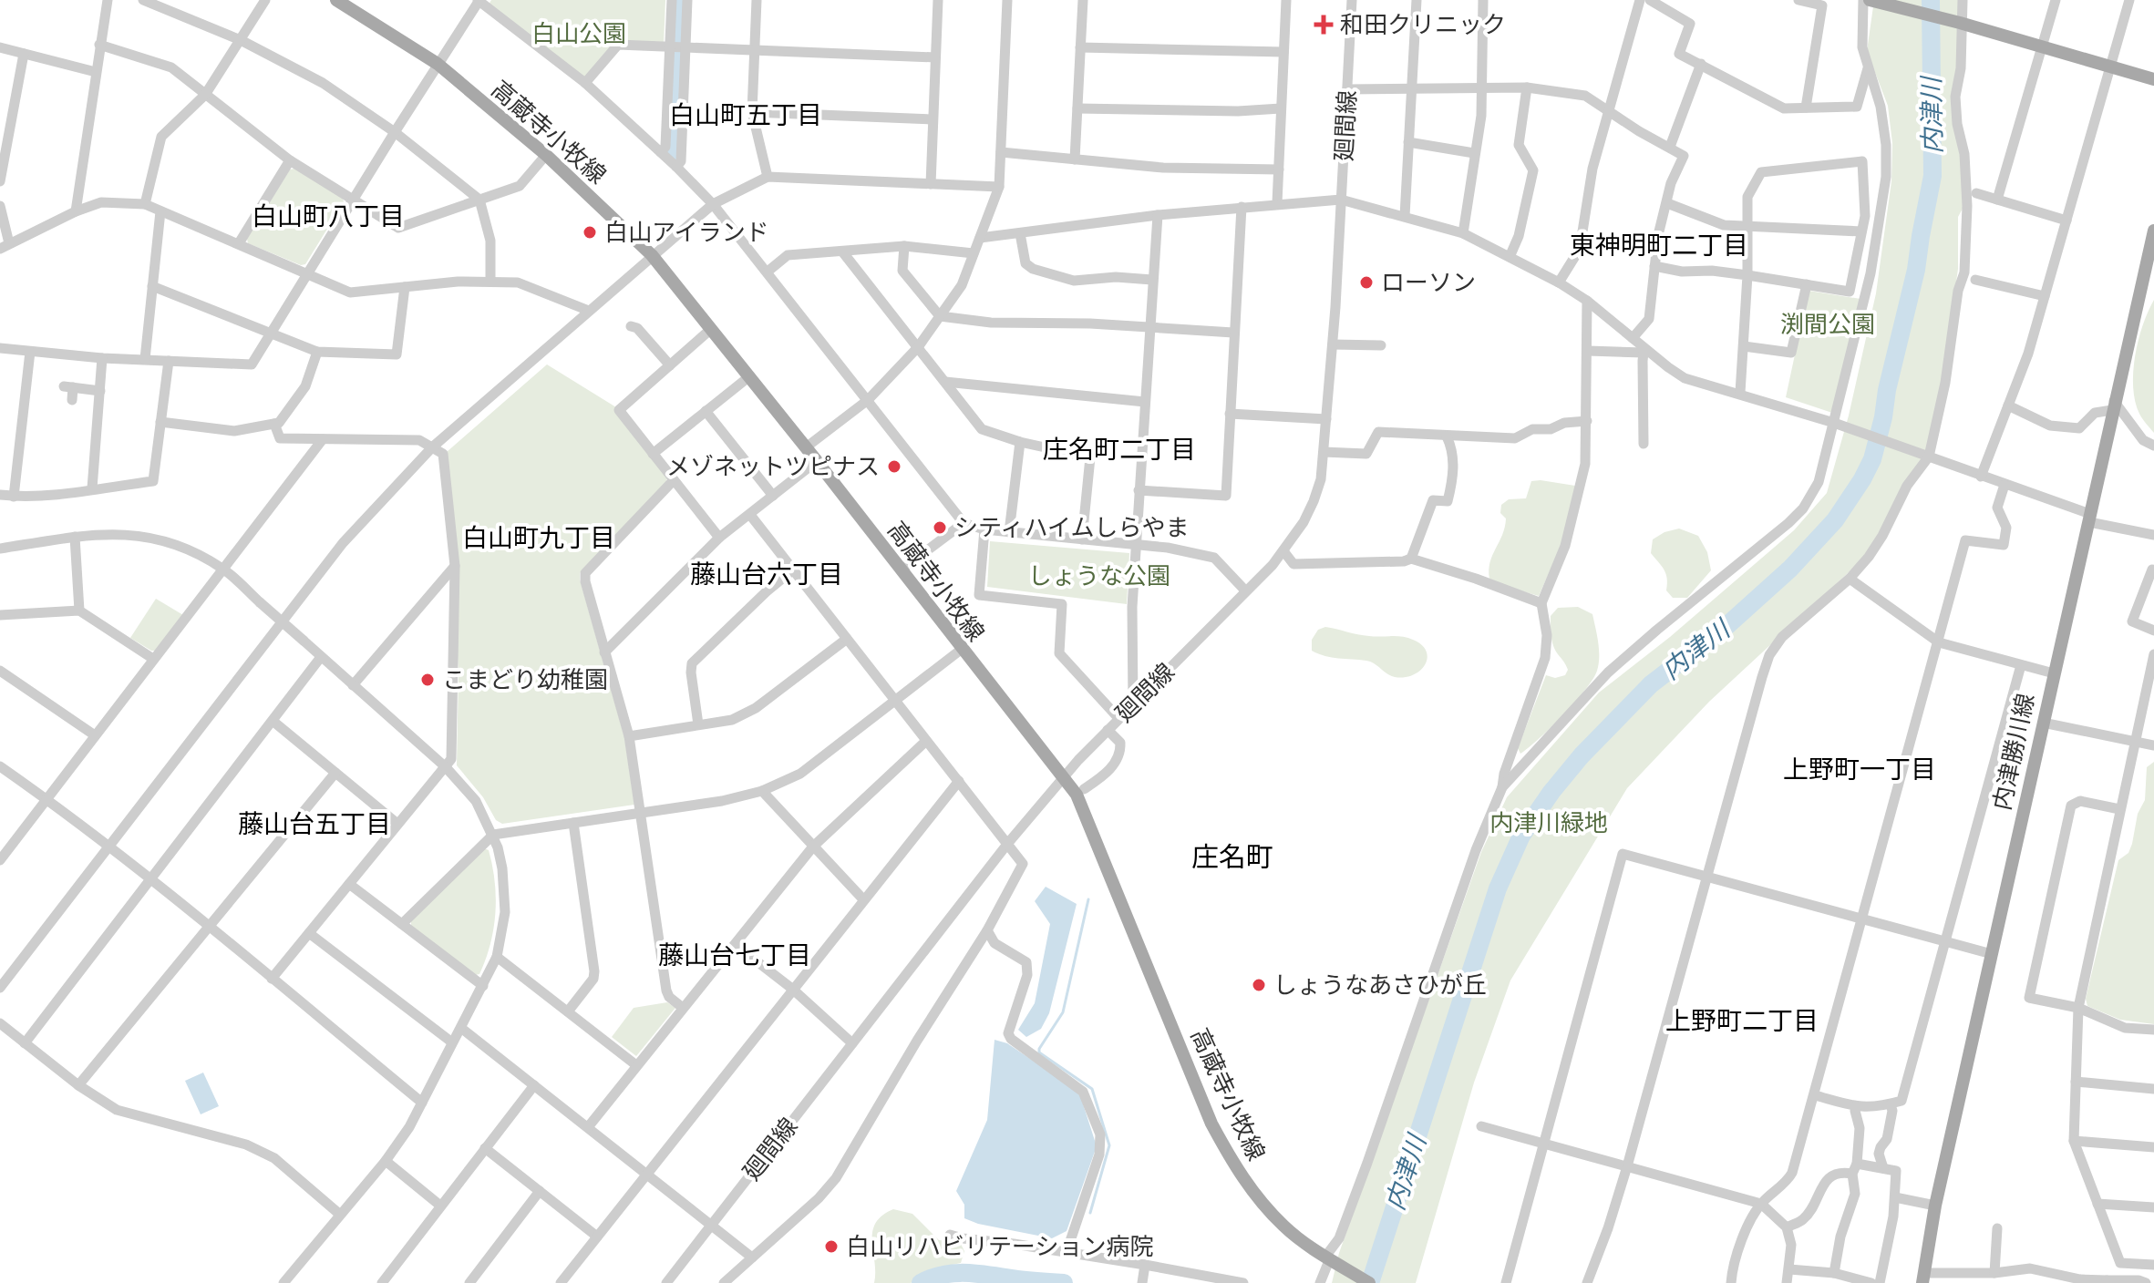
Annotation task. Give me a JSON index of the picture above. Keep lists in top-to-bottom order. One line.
{"streets":{"main road":["高蔵寺小牧線","内津勝川線"],"street":["廻間線"]},"crossings":[["廻間線","高蔵寺小牧線"]],"districts":["白山町五丁目","白山町八丁目","東神明町二丁目","庄名町二丁目","白山町九丁目","藤山台六丁目","上野町一丁目","藤山台五丁目","庄名町","藤山台七丁目","上野町二丁目"],"water":["内津川"],"parks":["白山公園","渕間公園","しょうな公園","内津川緑地"],"places":{"health":["和田クリニック"],"other":["白山アイランド","ローソン","メゾネットツピナス","シティハイムしらやま","こまどり幼稚園","しょうなあさひが丘","白山リハビリテーション病院"]}}
